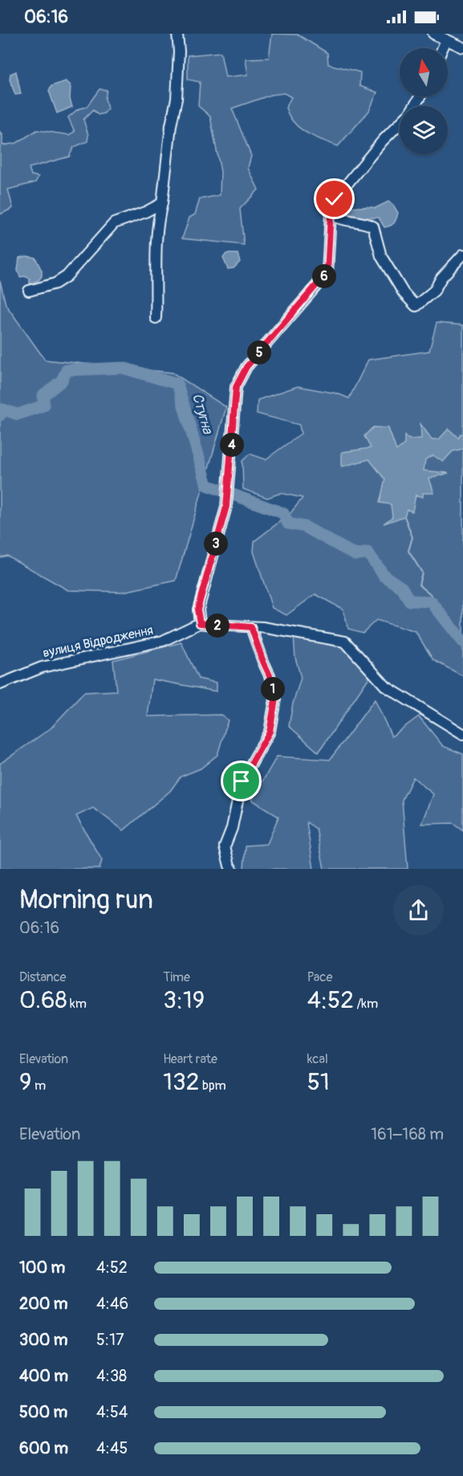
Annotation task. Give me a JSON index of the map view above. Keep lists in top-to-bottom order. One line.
{"streets":{"street":["вулиця Відродження"]},"water":["Стугна"],"north":"top","page":{"status":"06:16","pins":["6","5","4","3","2","1"],"heading":["Morning run","06:16"],"stats":[["Distance","0.68 km"],["Time","3:19"],["Pace","4:52 /km"],["Elevation","9 m"],["Heart rate","132 bpm"],["kcal","51"]],"chart":["Elevation","161–168 m"],"list":[{"name":"100 m","note":"4:52"},{"name":"200 m","note":"4:46"},{"name":"300 m","note":"5:17"},{"name":"400 m","note":"4:38"},{"name":"500 m","note":"4:54"},{"name":"600 m","note":"4:45"}]}}
